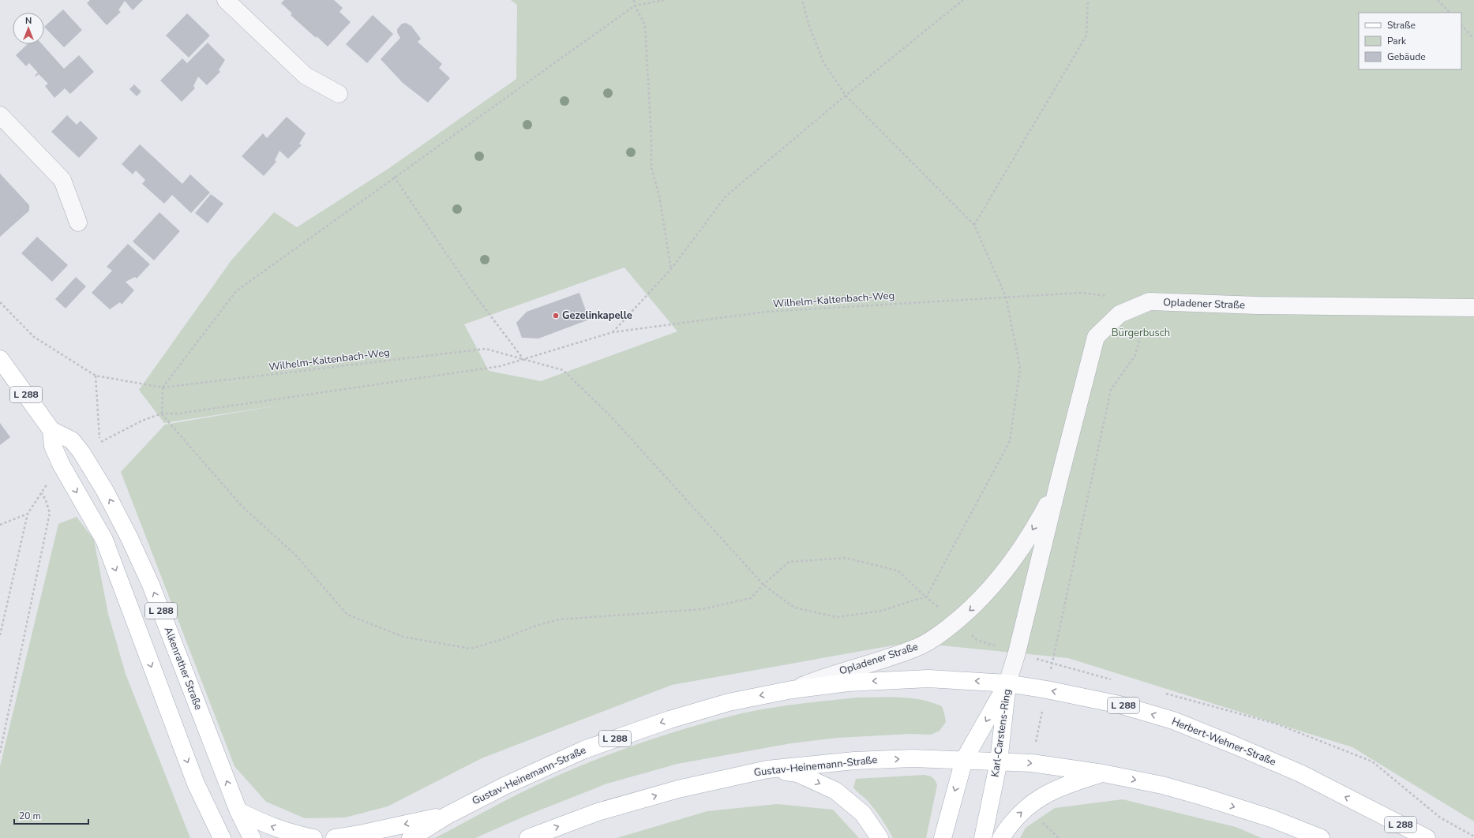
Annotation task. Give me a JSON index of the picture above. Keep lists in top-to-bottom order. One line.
{"streets":{"main road":["L 288","Alkenrather Straße","Karl-Carstens-Ring","Herbert-Wehner-Straße","Gustav-Heinemann-Straße"],"street":["Opladener Straße"],"path":["Wilhelm-Kaltenbach-Weg"]},"crossings":[["Opladener Straße","Karl-Carstens-Ring"],["Opladener Straße","Herbert-Wehner-Straße"],["Opladener Straße","Gustav-Heinemann-Straße"],["L 288","Gustav-Heinemann-Straße"],["Karl-Carstens-Ring","Herbert-Wehner-Straße"],["Karl-Carstens-Ring","Gustav-Heinemann-Straße"],["Herbert-Wehner-Straße","Gustav-Heinemann-Straße"]],"parks":["Bürgerbusch"],"places":["Gezelinkapelle"],"legend":["Straße","Park","Gebäude"],"scale_bar":"20 m","north":"top"}
